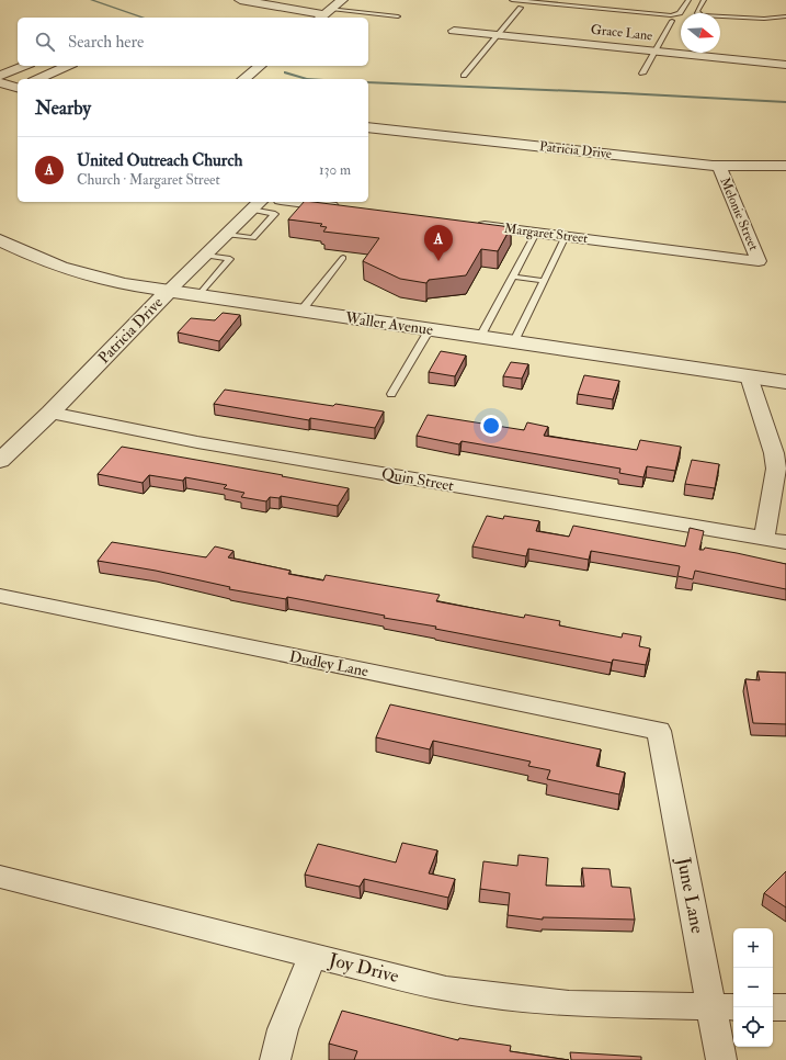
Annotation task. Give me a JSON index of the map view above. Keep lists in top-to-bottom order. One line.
{"streets":{"street":["Grace Lane","Patricia Drive","Melonie Street","Margaret Street","Waller Avenue","Quin Street","Dudley Lane","June Lane","Joy Drive"]},"crossings":[["Patricia Drive","Melonie Street"],["Patricia Drive","Waller Avenue"],["Patricia Drive","Quin Street"],["Melonie Street","Margaret Street"],["Dudley Lane","June Lane"],["June Lane","Joy Drive"]],"north":"right","page":{"search":"Search here","heading":"Nearby","list":[{"mark":"A","name":"United Outreach Church","note":"Church · Margaret Street","value":"130 m"}],"pins":"A","map_buttons":["+","−"]}}
